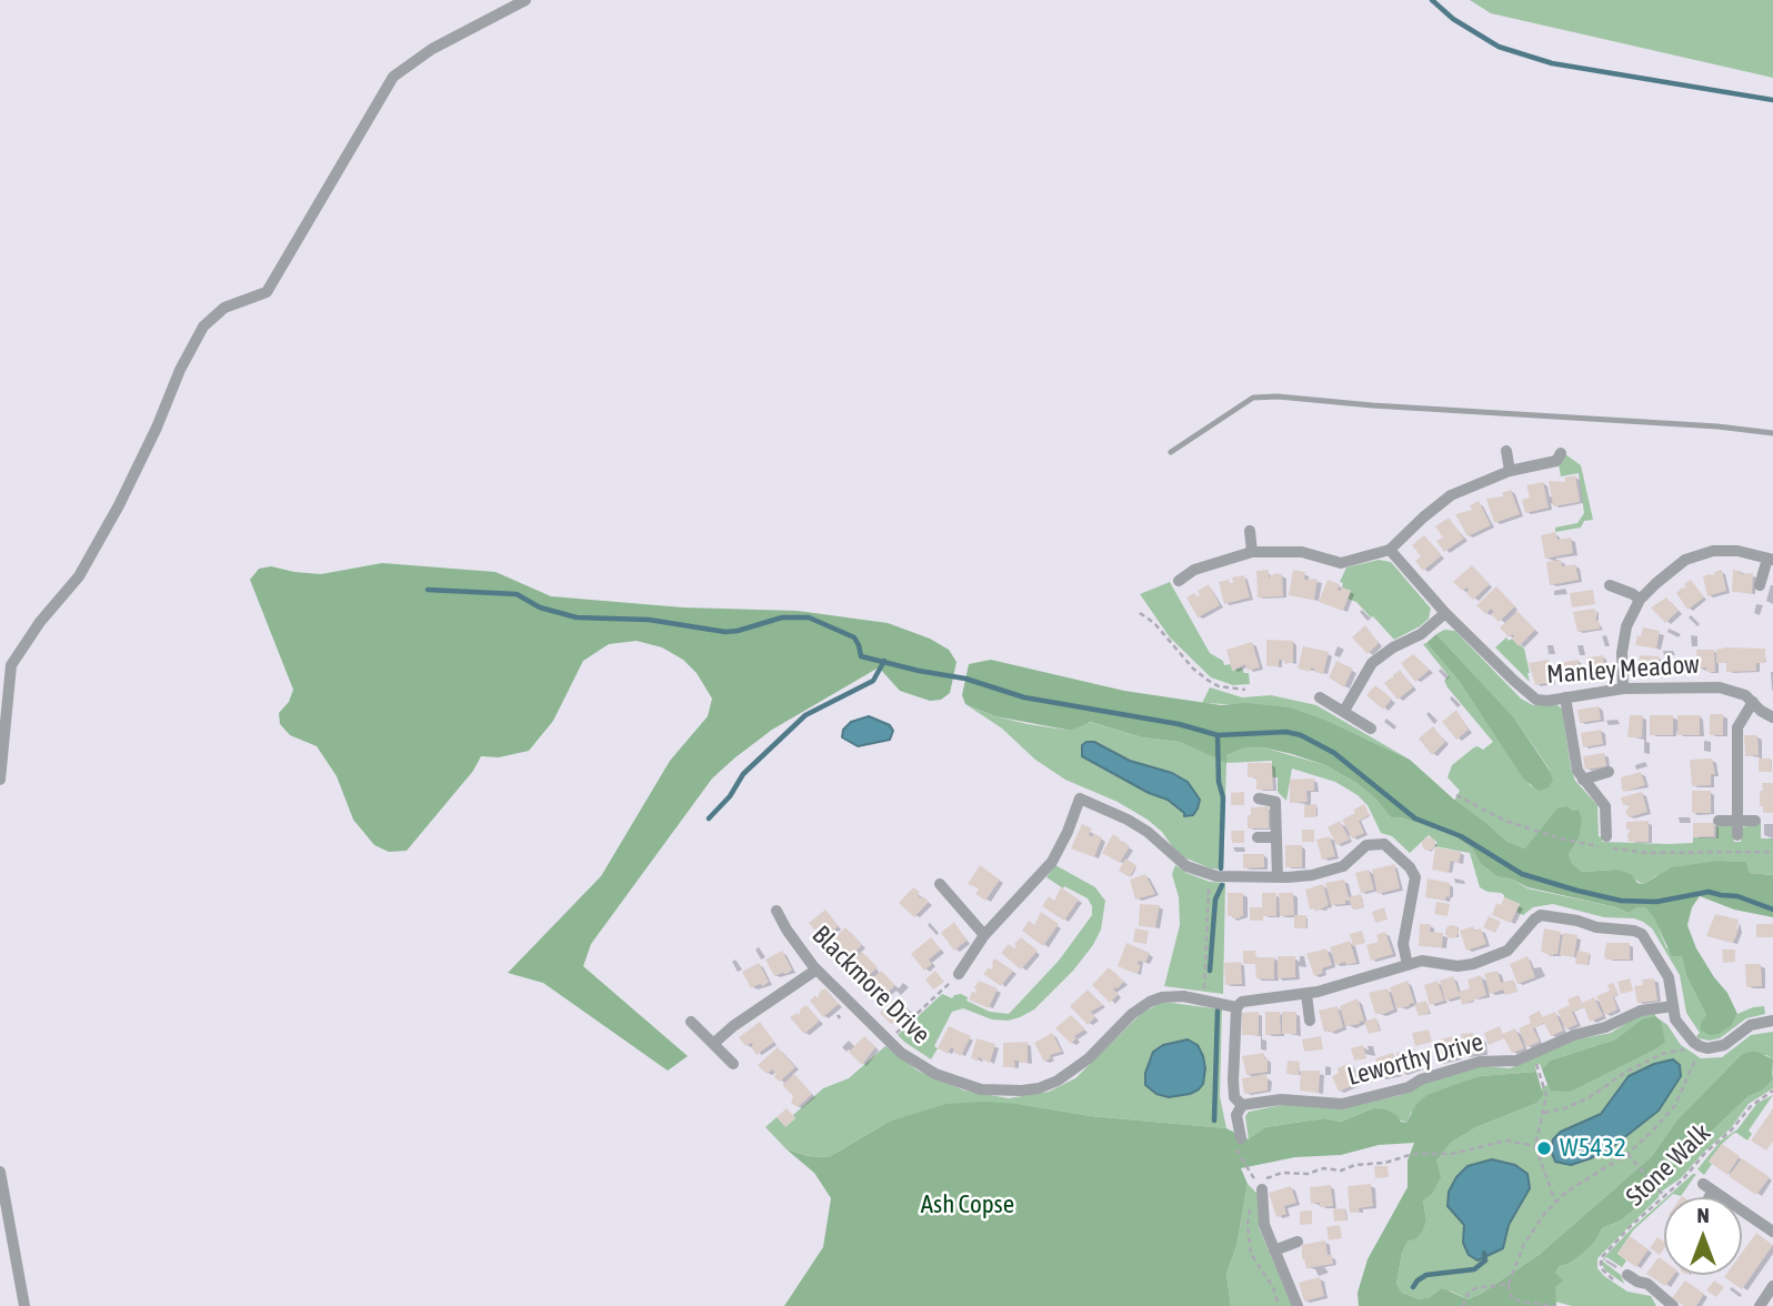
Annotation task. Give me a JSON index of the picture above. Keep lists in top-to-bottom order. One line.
{"streets":{"street":["Manley Meadow","Blackmore Drive","Leworthy Drive"],"path":["Stone Walk"]},"parks":["Ash Copse"],"places":["W5432"],"north":"top"}
